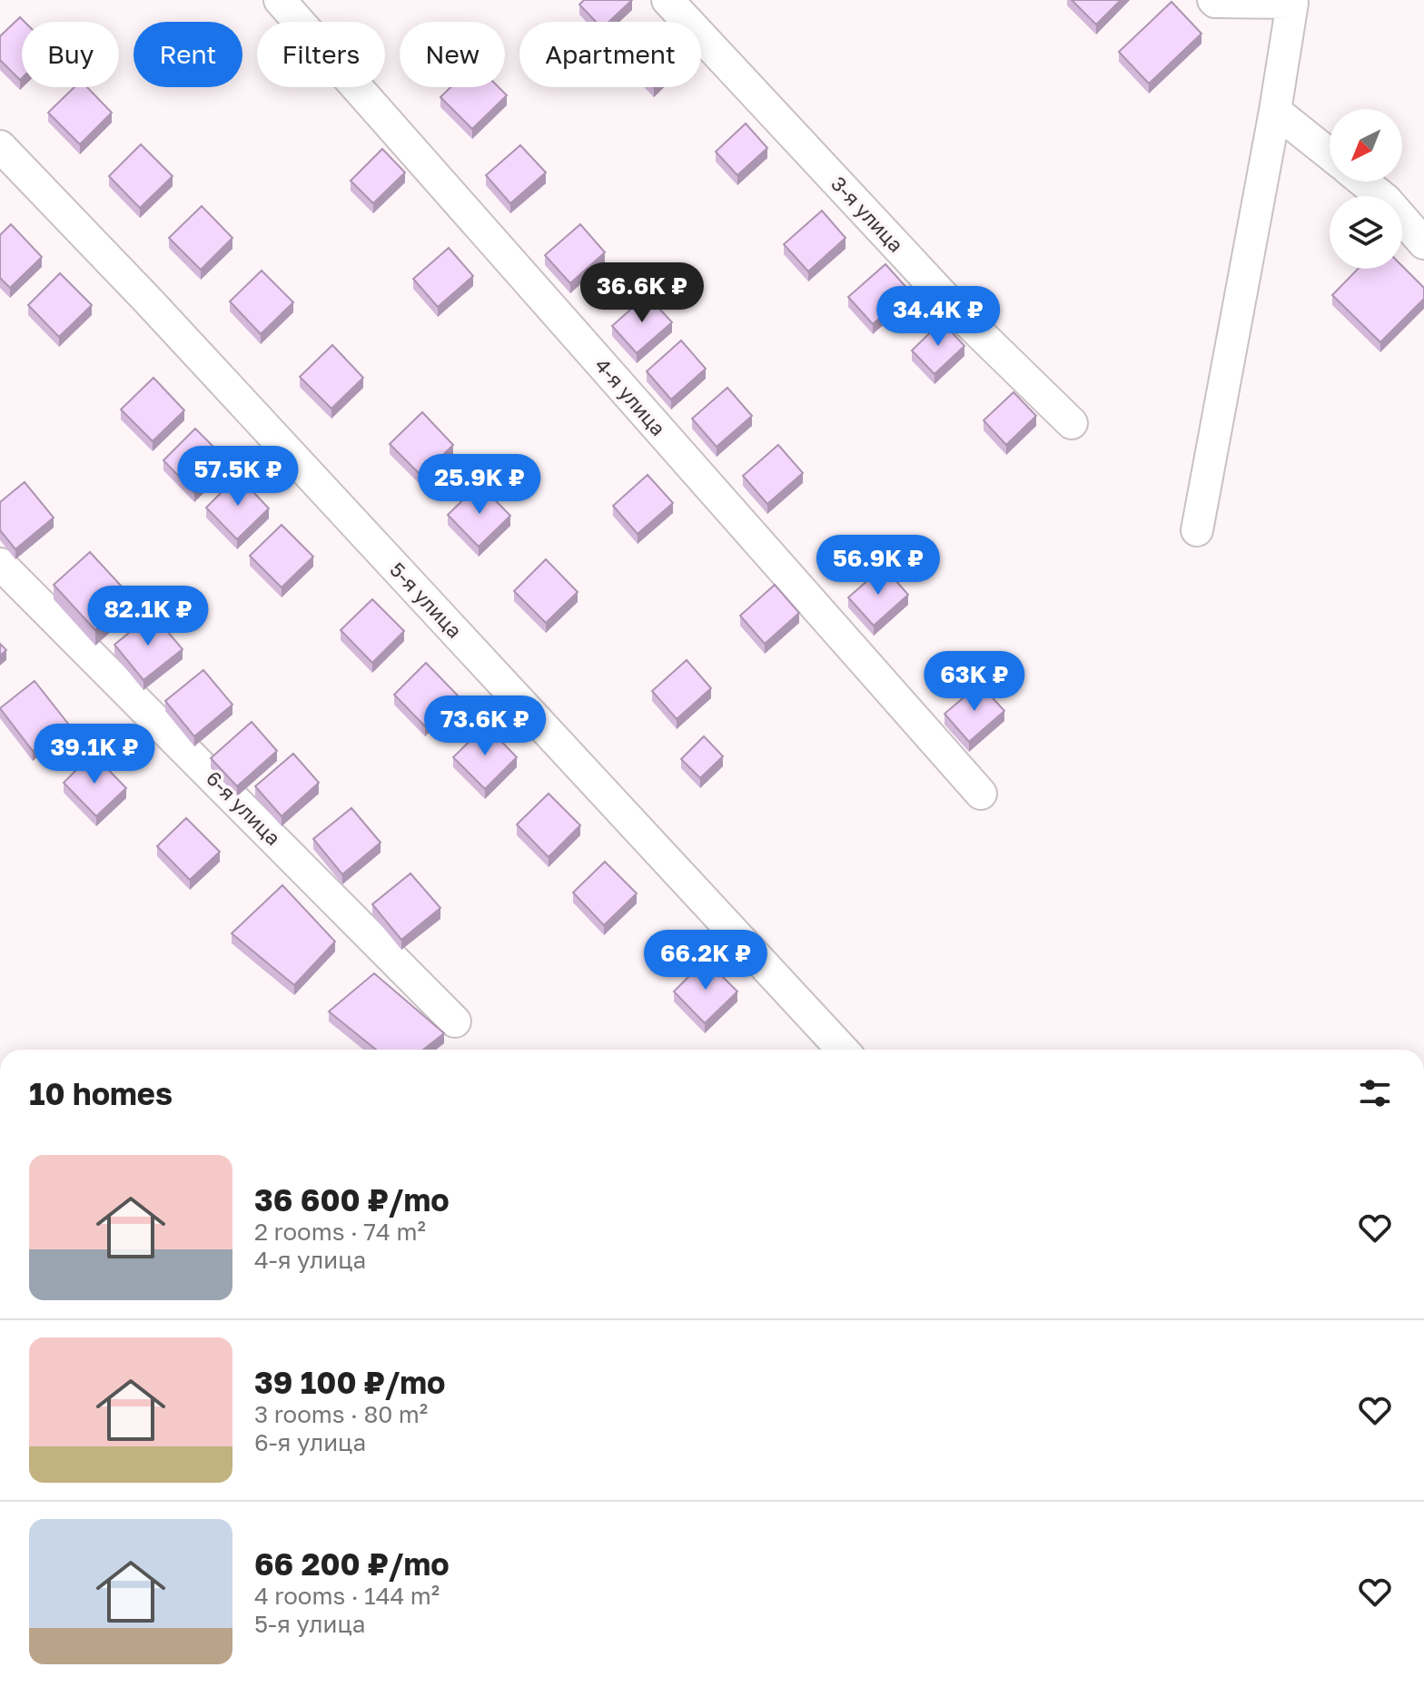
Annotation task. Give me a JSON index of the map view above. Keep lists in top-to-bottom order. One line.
{"streets":{"street":["3-я улица","4-я улица","5-я улица","6-я улица"]},"north":"bottom left","page":{"chip":["Buy","Rent","Filters","New","Apartment"],"price":["36.6K ₽","34.4K ₽","57.5K ₽","25.9K ₽","56.9K ₽","82.1K ₽","63K ₽","73.6K ₽","39.1K ₽","66.2K ₽"],"heading":"10 homes","list":[{"name":"36 600 ₽/mo","note":"2 rooms · 74 m² · 4-я улица"},{"name":"39 100 ₽/mo","note":"3 rooms · 80 m² · 6-я улица"},{"name":"66 200 ₽/mo","note":"4 rooms · 144 m² · 5-я улица"}]}}
